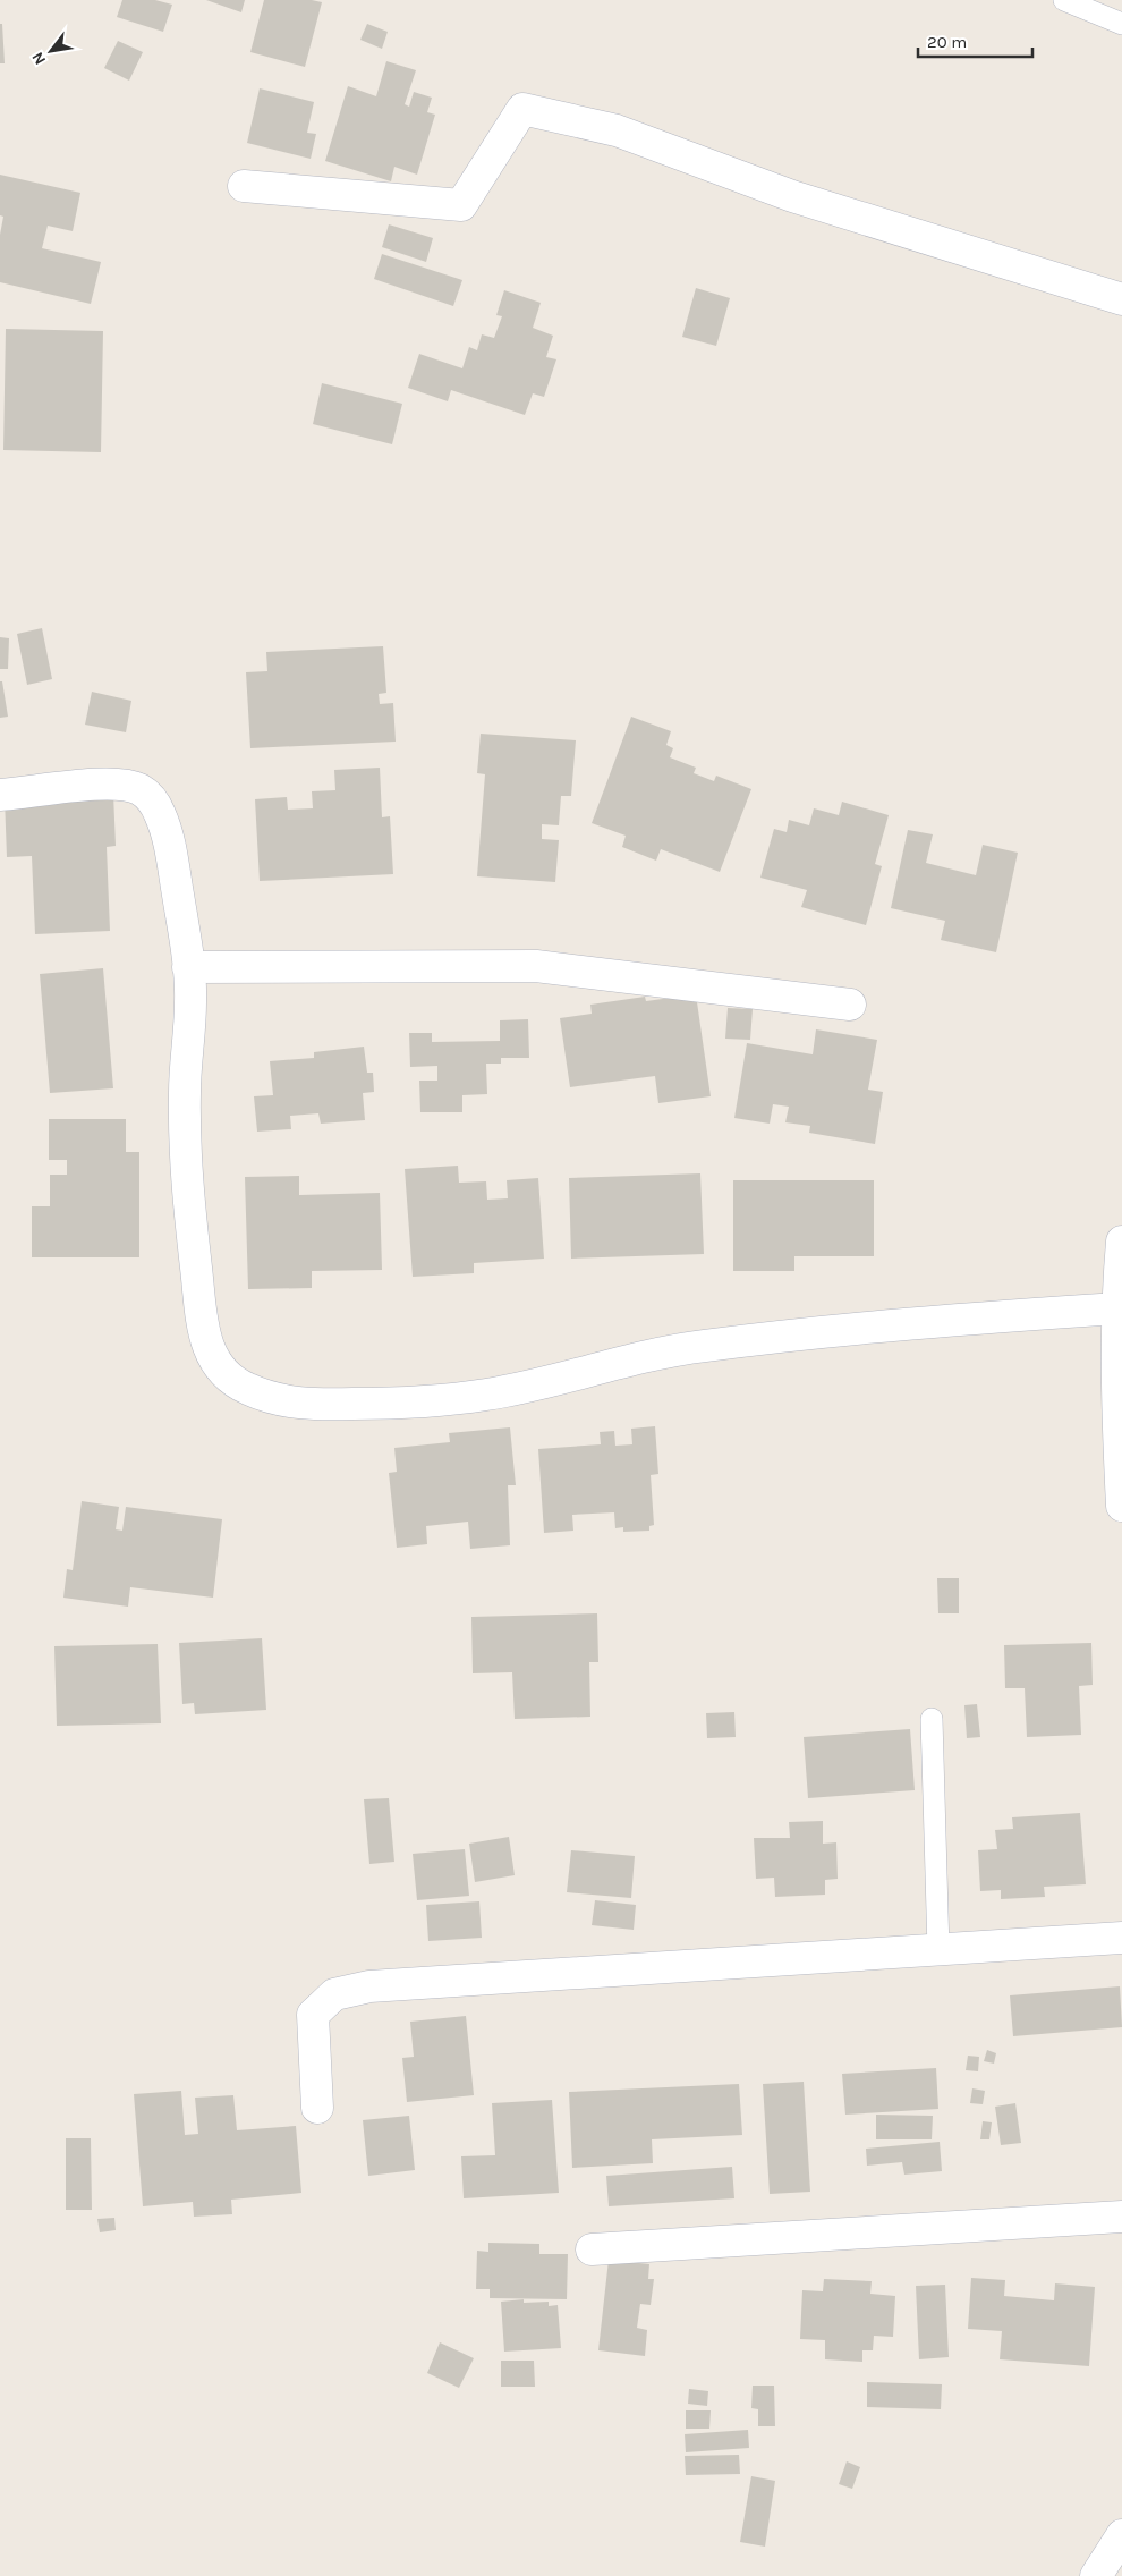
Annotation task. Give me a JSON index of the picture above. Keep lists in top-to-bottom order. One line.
{"scale_bar":"20 m","north":"bottom left"}
